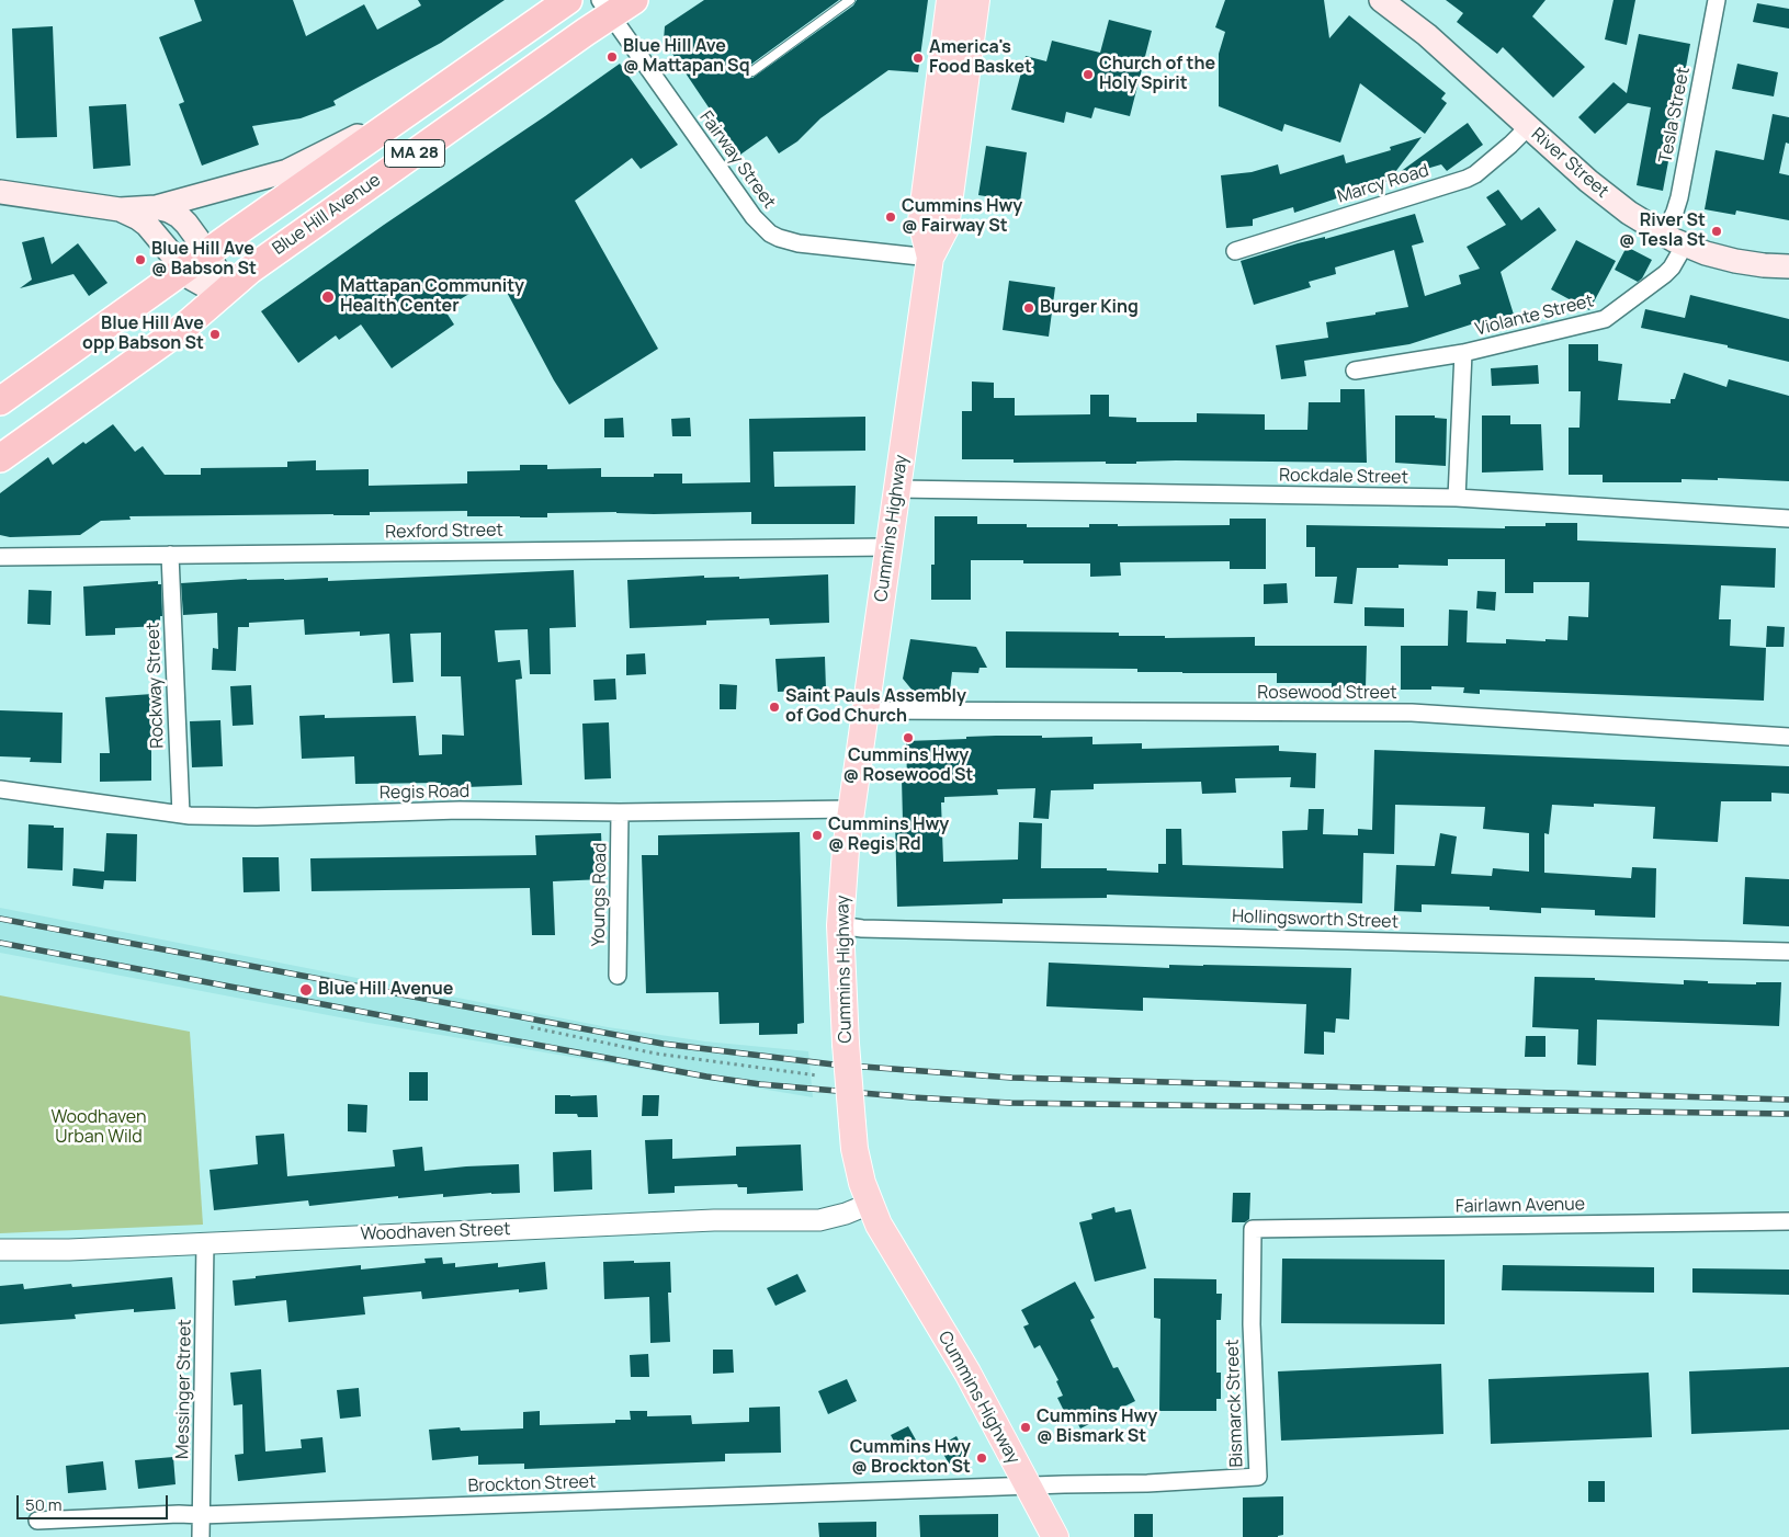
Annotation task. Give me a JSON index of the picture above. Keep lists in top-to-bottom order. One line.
{"streets":{"highway":["MA 28","Blue Hill Avenue"],"main road":["River Street","Cummins Highway"],"street":["Tesla Street","Fairway Street","Marcy Road","Violante Street","Rockdale Street","Rexford Street","Rockway Street","Rosewood Street","Regis Road","Youngs Road","Hollingsworth Street","Fairlawn Avenue","Woodhaven Street","Messinger Street","Bismarck Street","Brockton Street"]},"crossings":[["Tesla Street","River Street"],["Fairway Street","Blue Hill Avenue"],["Fairway Street","Cummins Highway"],["River Street","Marcy Road"],["River Street","Violante Street"],["Violante Street","Rockdale Street"],["Rockdale Street","Cummins Highway"],["Cummins Highway","Rexford Street"],["Cummins Highway","Rosewood Street"],["Cummins Highway","Regis Road"],["Cummins Highway","Hollingsworth Street"],["Cummins Highway","Woodhaven Street"],["Cummins Highway","Bismarck Street"],["Cummins Highway","Brockton Street"],["Rexford Street","Rockway Street"],["Rockway Street","Regis Road"],["Regis Road","Youngs Road"],["Fairlawn Avenue","Bismarck Street"],["Woodhaven Street","Messinger Street"],["Messinger Street","Brockton Street"],["Bismarck Street","Brockton Street"]],"parks":["Woodhaven Urban Wild"],"places":["Blue Hill Ave @ Mattapan Sq","America's Food Basket","Church of the Holy Spirit","Cummins Hwy @ Fairway St","River St @ Tesla St","Blue Hill Ave @ Babson St","Mattapan Community Health Center","Burger King","Blue Hill Ave opp Babson St","Saint Pauls Assembly of God Church","Cummins Hwy @ Rosewood St","Cummins Hwy @ Regis Rd","Blue Hill Avenue","Cummins Hwy @ Bismark St","Cummins Hwy @ Brockton St"],"scale_bar":"50 m"}
